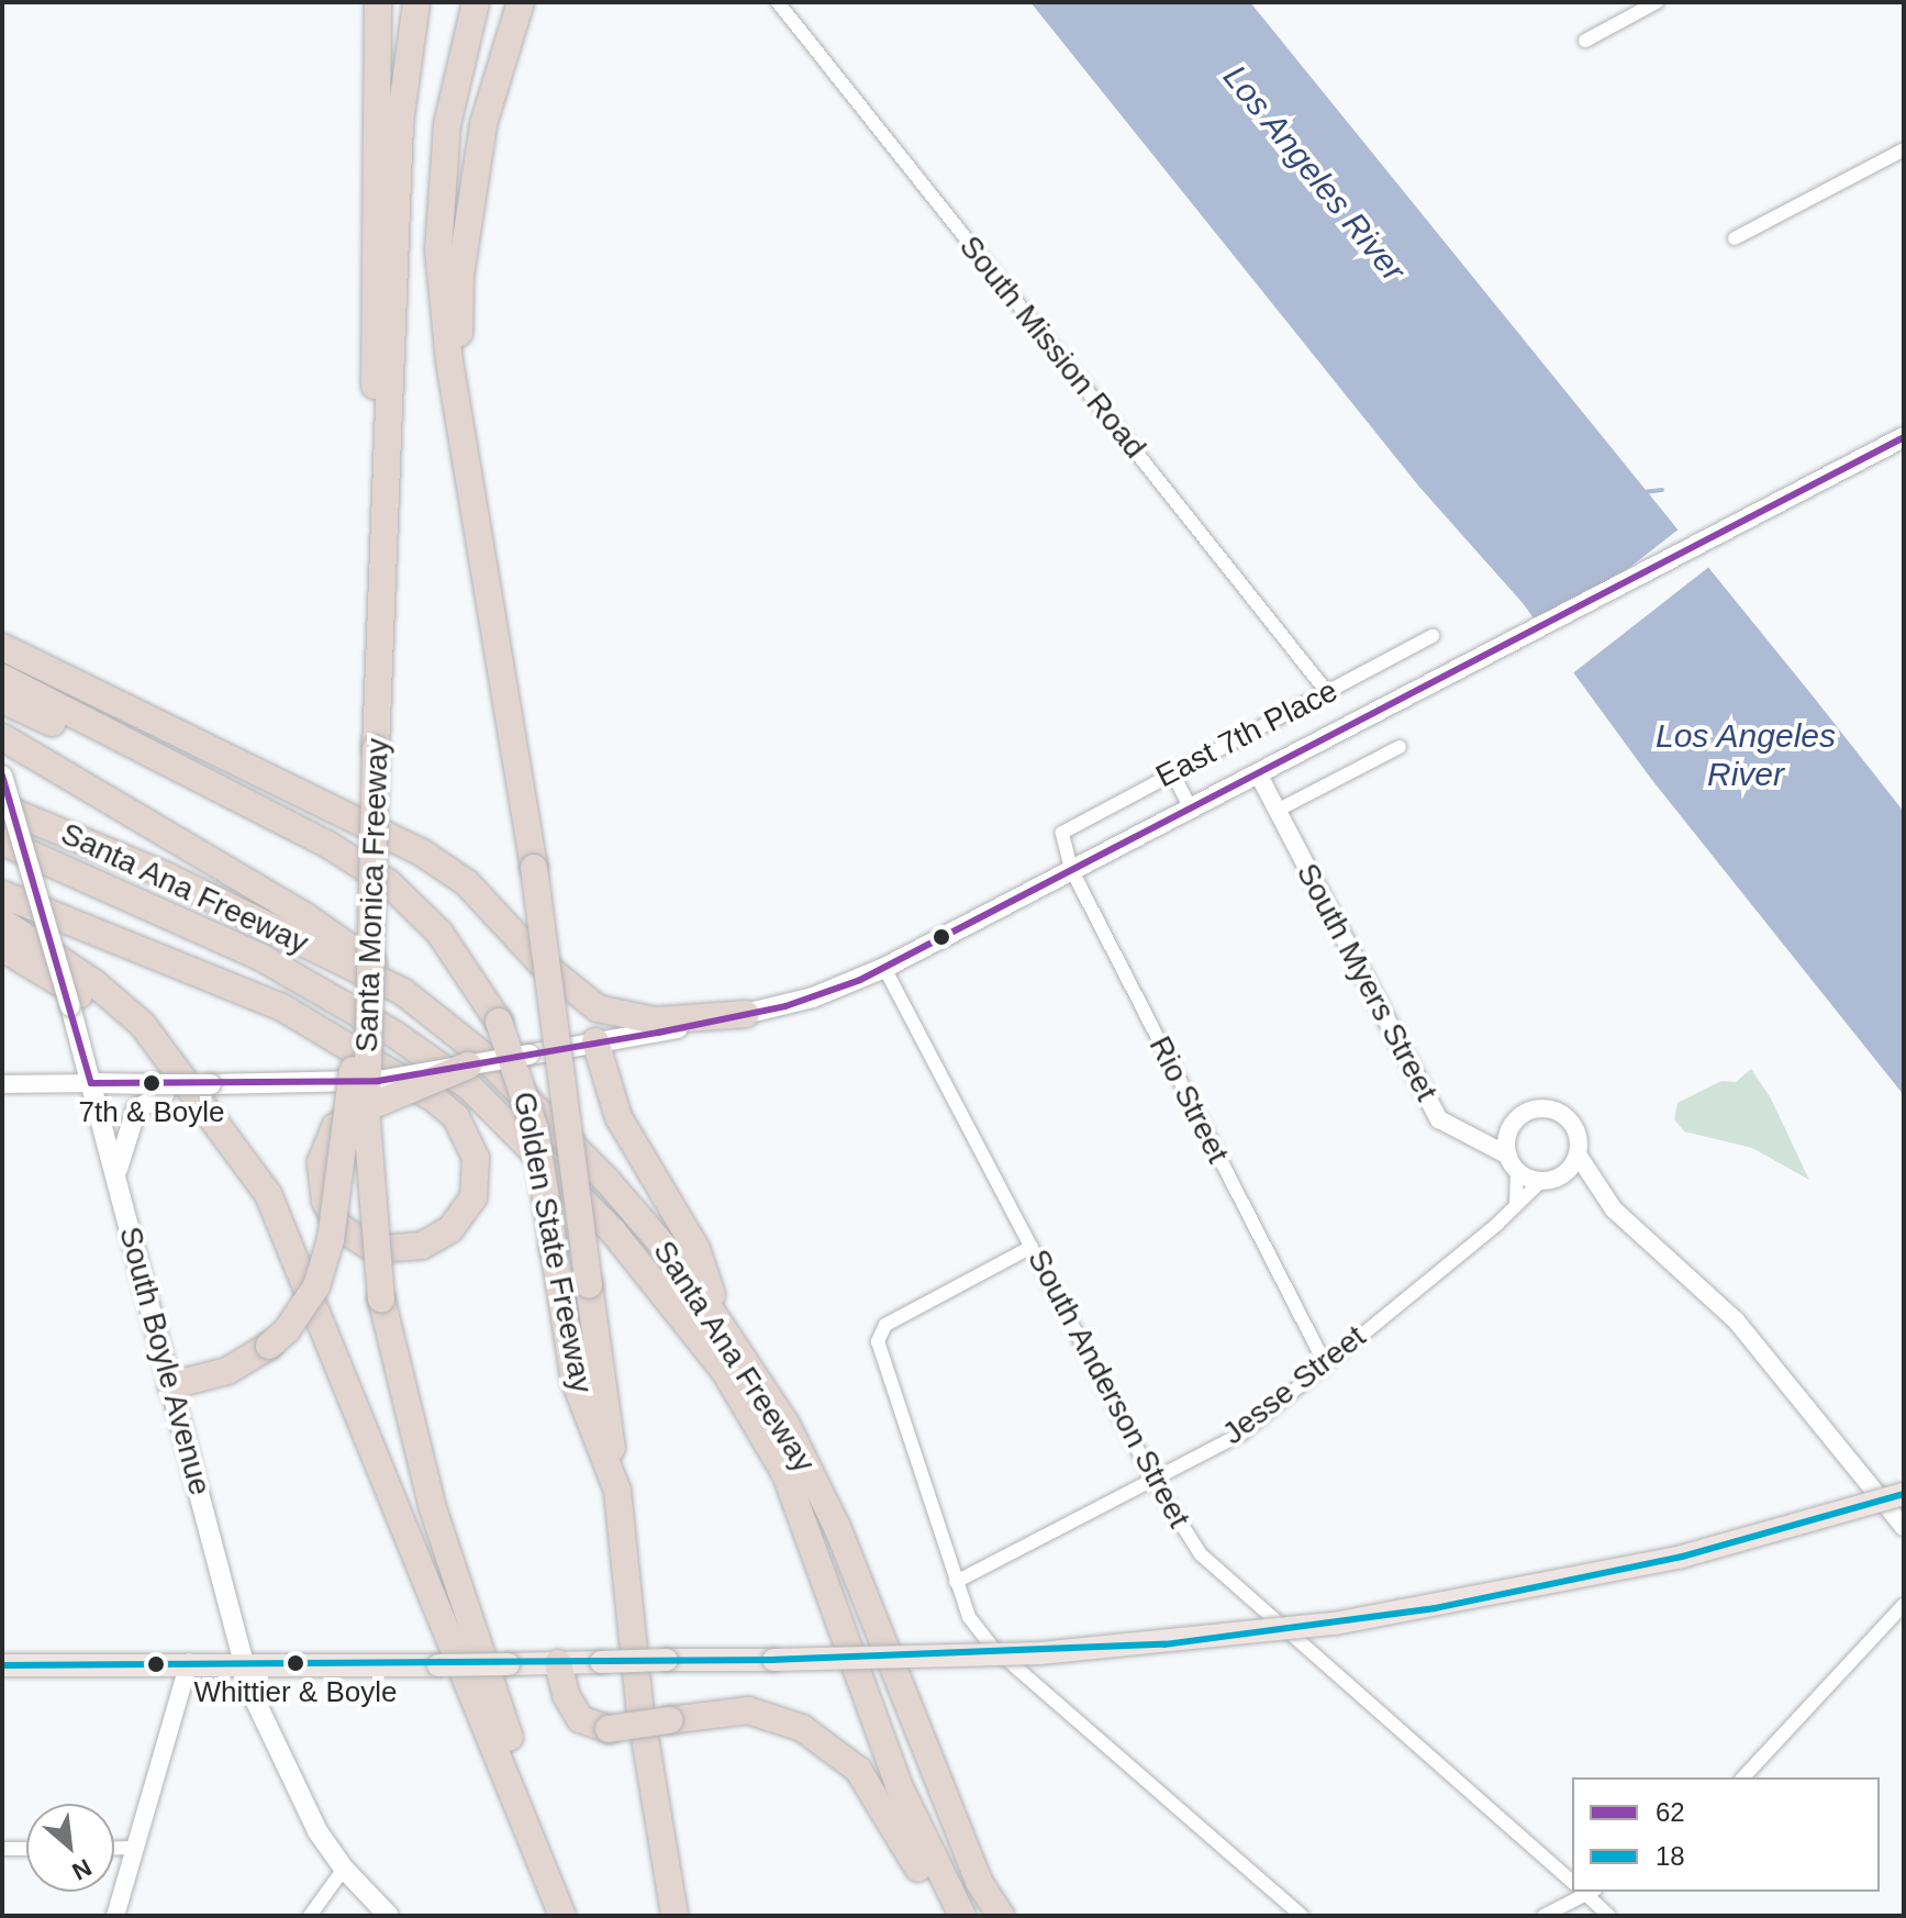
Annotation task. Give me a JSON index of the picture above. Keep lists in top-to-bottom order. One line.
{"streets":{"highway":["Santa Ana Freeway","Santa Monica Freeway","Golden State Freeway"],"main road":["South Boyle Avenue"],"street":["South Mission Road","East 7th Place","South Myers Street","Rio Street","Jesse Street","South Anderson Street"]},"crossings":[["South Mission Road","East 7th Place"],["East 7th Place","Rio Street"],["South Myers Street","Jesse Street"],["Rio Street","Jesse Street"],["Jesse Street","South Anderson Street"]],"water":["Los Angeles River"],"places":["7th & Boyle","Whittier & Boyle"],"lines":["transit line 62","transit line 18"],"legend":["62","18"],"north":"bottom right"}
